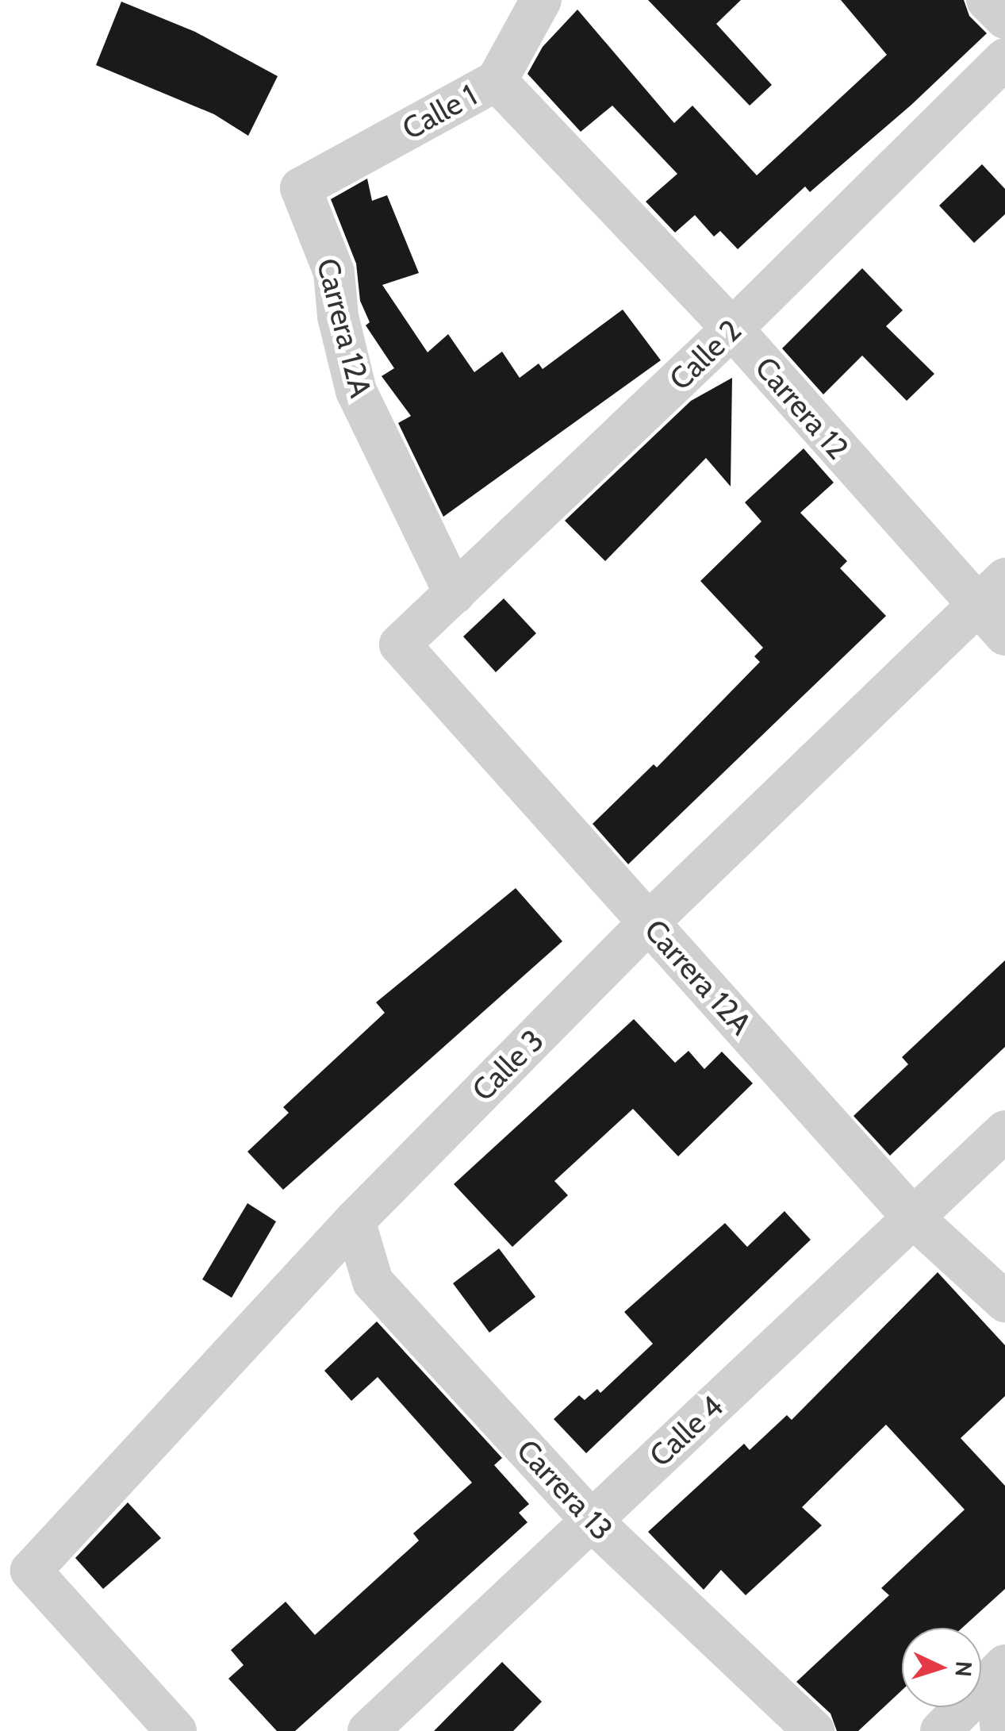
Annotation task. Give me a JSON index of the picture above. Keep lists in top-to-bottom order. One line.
{"streets":{"street":["Calle 1","Carrera 12A","Calle 2","Carrera 12","Calle 3","Calle 4","Carrera 13"]},"crossings":[["Calle 1","Carrera 12A"],["Calle 1","Carrera 12"],["Carrera 12A","Calle 2"],["Carrera 12A","Calle 3"],["Carrera 12A","Calle 4"],["Calle 2","Carrera 12"],["Carrera 12","Calle 3"],["Calle 3","Carrera 13"],["Calle 4","Carrera 13"]],"north":"right"}
